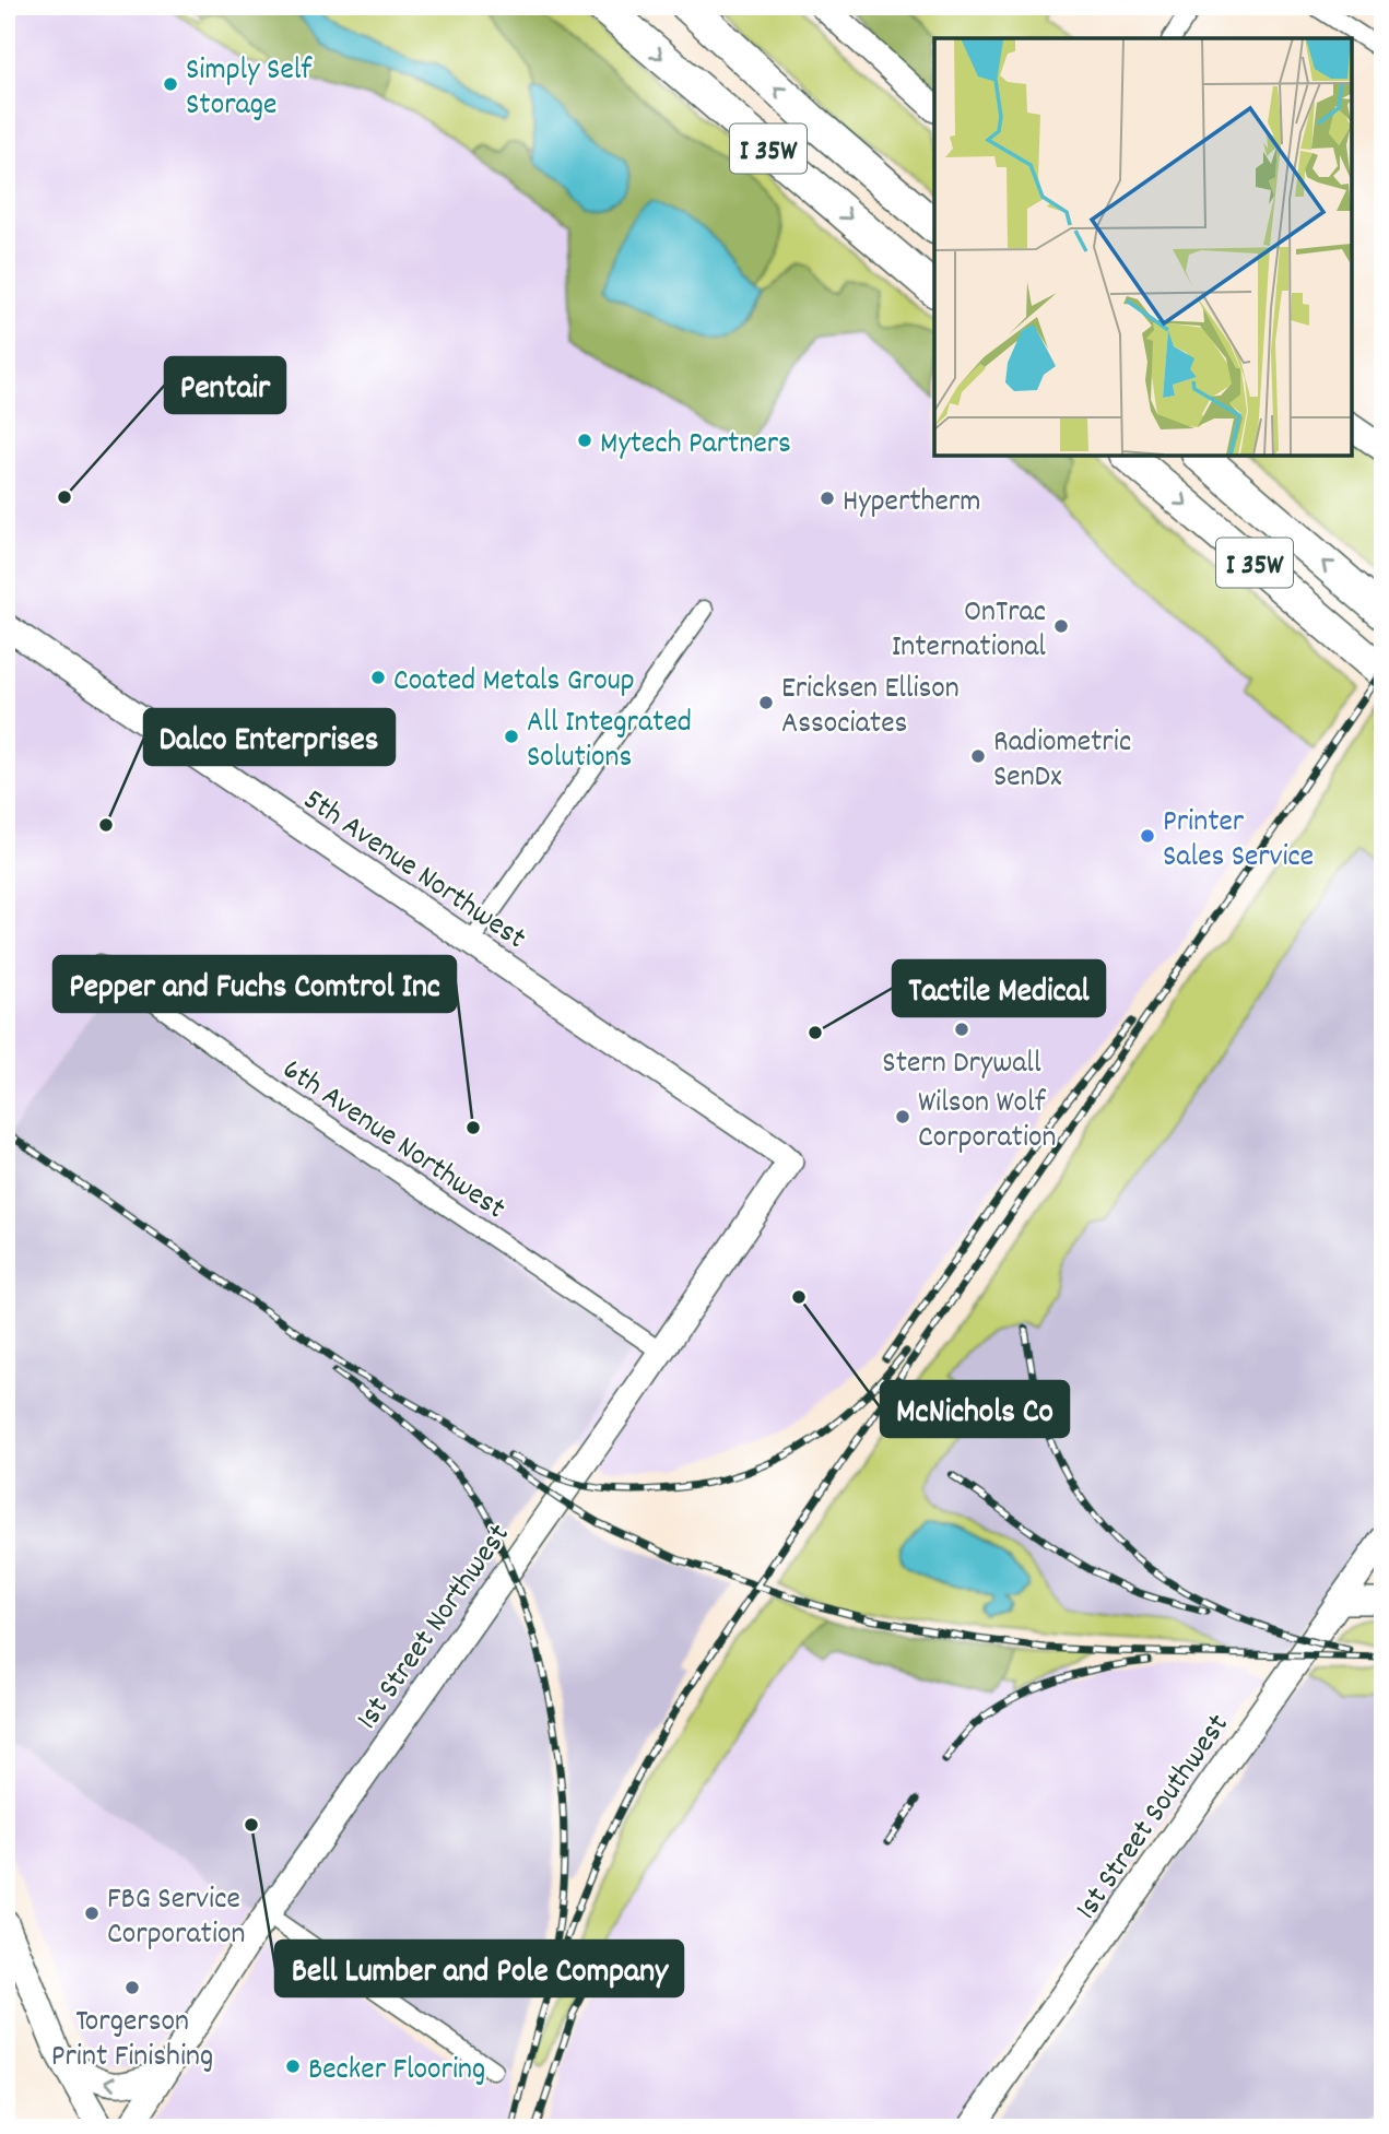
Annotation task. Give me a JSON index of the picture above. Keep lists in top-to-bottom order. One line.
{"streets":{"highway":["I 35W"],"street":["5th Avenue Northwest","6th Avenue Northwest","1st Street Northwest","1st Street Southwest"]},"crossings":[["5th Avenue Northwest","1st Street Northwest"],["6th Avenue Northwest","1st Street Northwest"]],"places":["Simply Self Storage","Mytech Partners","Pentair","Hypertherm","OnTrac International","Coated Metals Group","Ericksen Ellison Associates","All Integrated Solutions","Radiometric SenDx","Dalco Enterprises","Printer Sales Service","Stern Drywall","Tactile Medical","Wilson Wolf Corporation","Pepper and Fuchs Comtrol Inc","McNichols Co","Bell Lumber and Pole Company","FBG Service Corporation","Torgerson Print Finishing","Becker Flooring"]}
